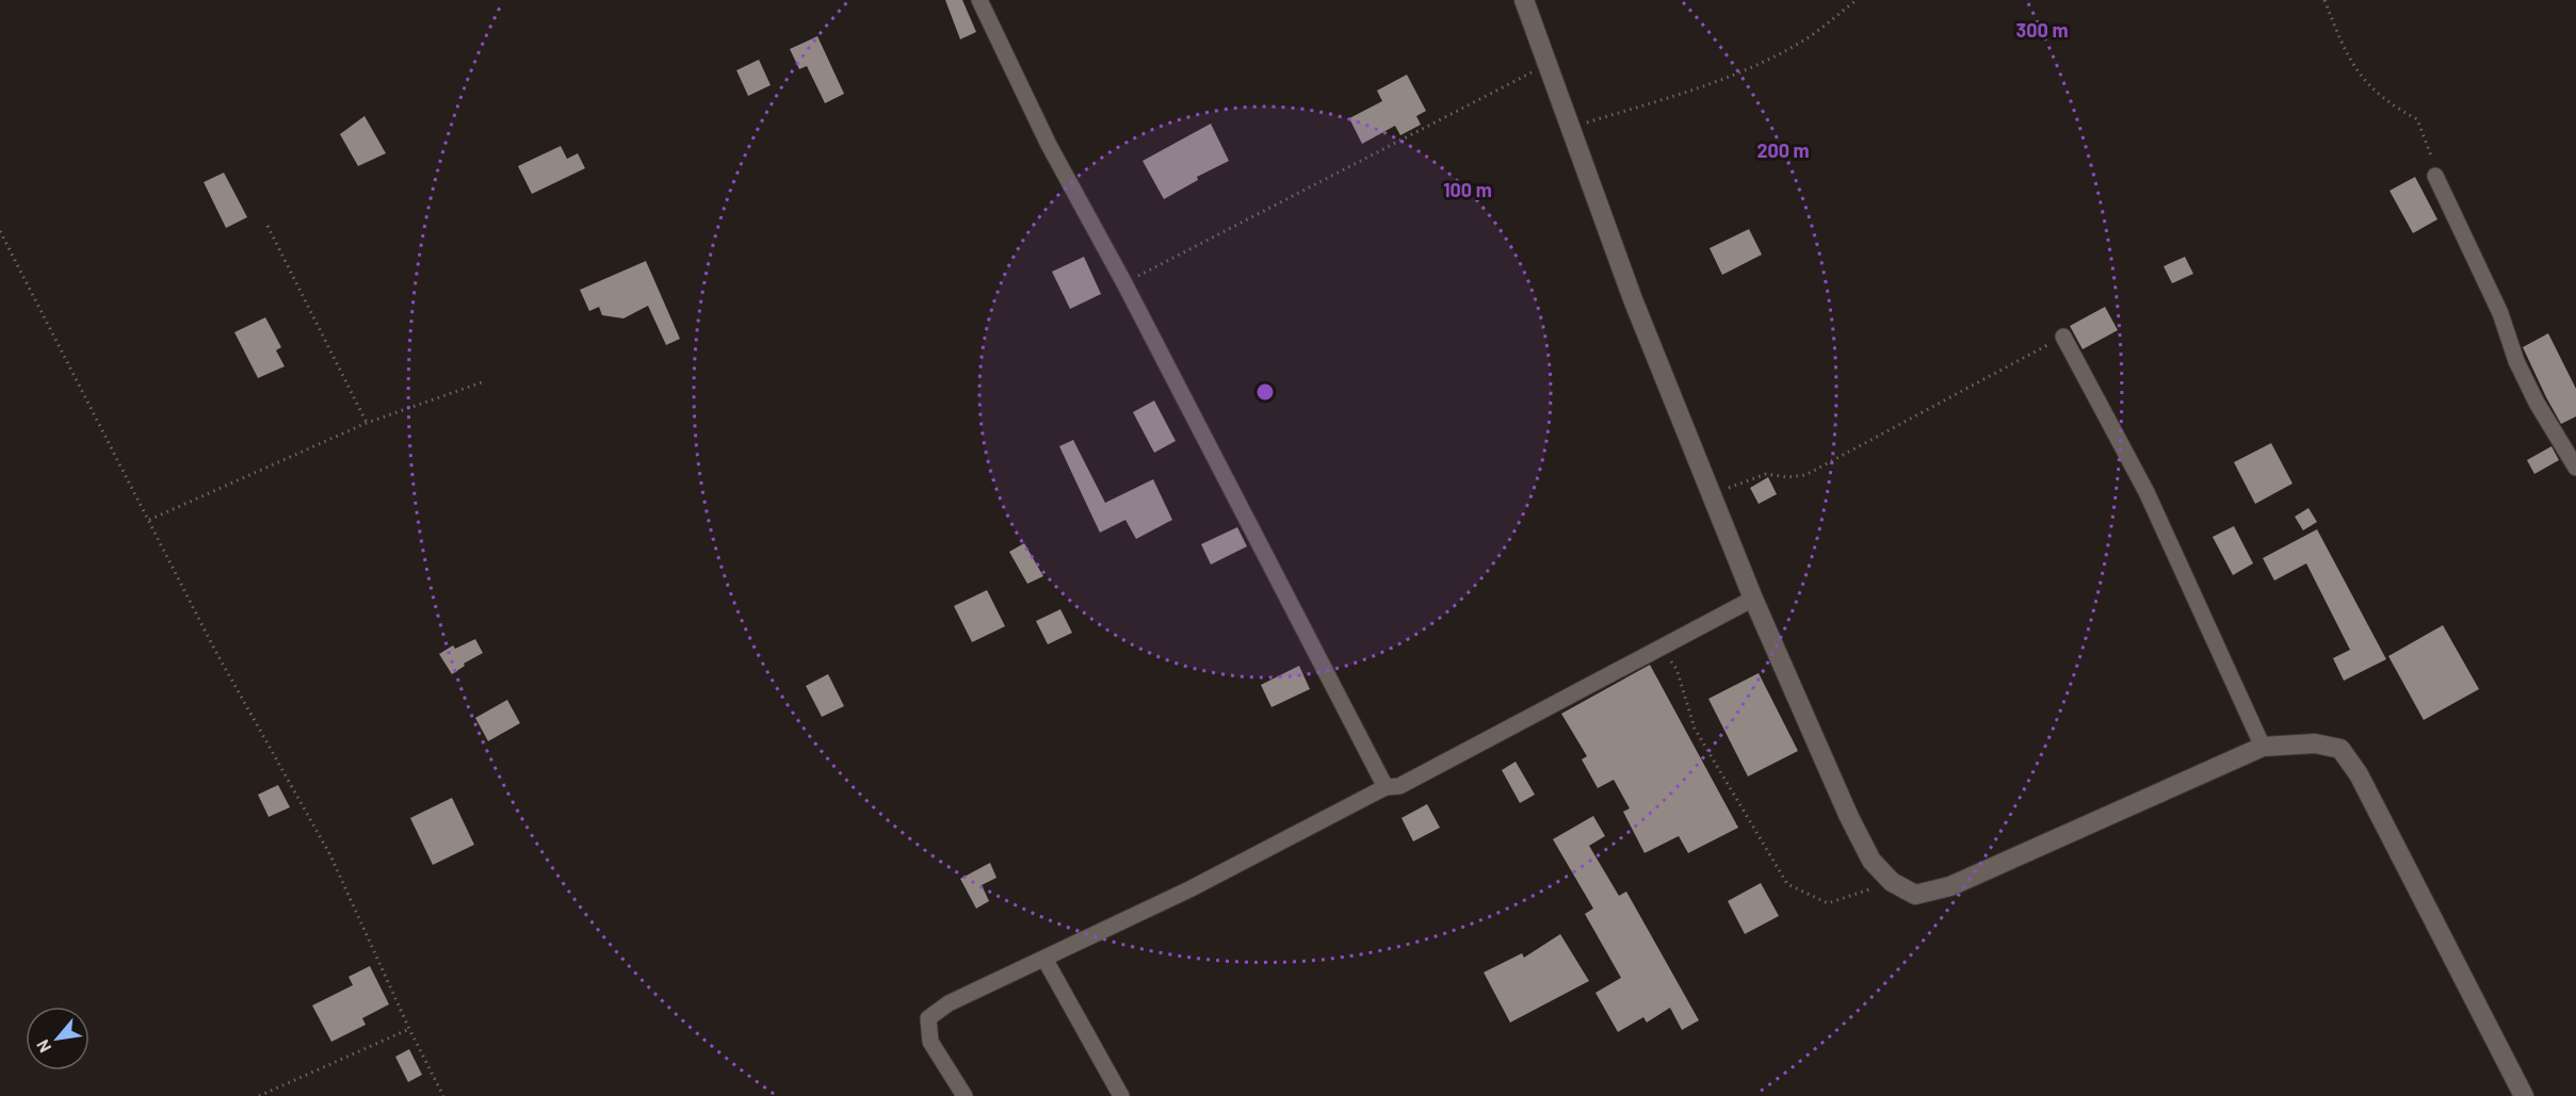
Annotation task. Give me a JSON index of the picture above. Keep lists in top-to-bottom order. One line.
{"north":"bottom left","rings":["300 m","200 m","100 m"]}
